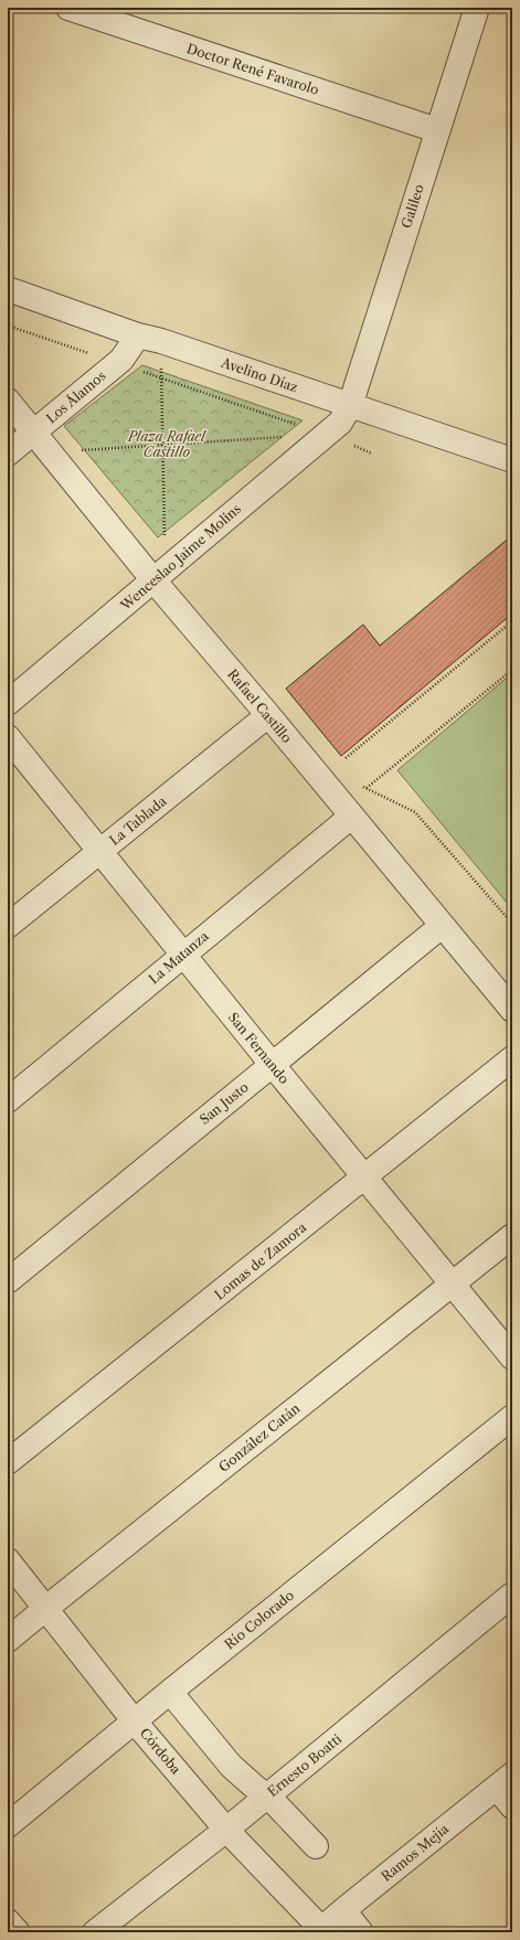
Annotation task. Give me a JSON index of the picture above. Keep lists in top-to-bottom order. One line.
{"streets":{"street":["Doctor René Favarolo","Galileo","Avelino Díaz","Los Álamos","Wenceslao Jaime Molins","Rafael Castillo","La Tablada","La Matanza","San Fernando","San Justo","Lomas de Zamora","González Catán","Río Colorado","Córdoba","Ernesto Boatti","Ramos Mejía"]},"crossings":[["Doctor René Favarolo","Galileo"],["Galileo","Avelino Díaz"],["Galileo","Wenceslao Jaime Molins"],["Avelino Díaz","Los Álamos"],["Avelino Díaz","Wenceslao Jaime Molins"],["Los Álamos","Rafael Castillo"],["Wenceslao Jaime Molins","Rafael Castillo"],["Rafael Castillo","La Tablada"],["Rafael Castillo","La Matanza"],["Rafael Castillo","San Justo"],["La Tablada","San Fernando"],["La Matanza","San Fernando"],["San Fernando","San Justo"],["San Fernando","Lomas de Zamora"],["San Fernando","González Catán"],["González Catán","Córdoba"],["Río Colorado","Córdoba"],["Córdoba","Ernesto Boatti"],["Córdoba","Ramos Mejía"]],"parks":["Plaza Rafael Castillo"]}
